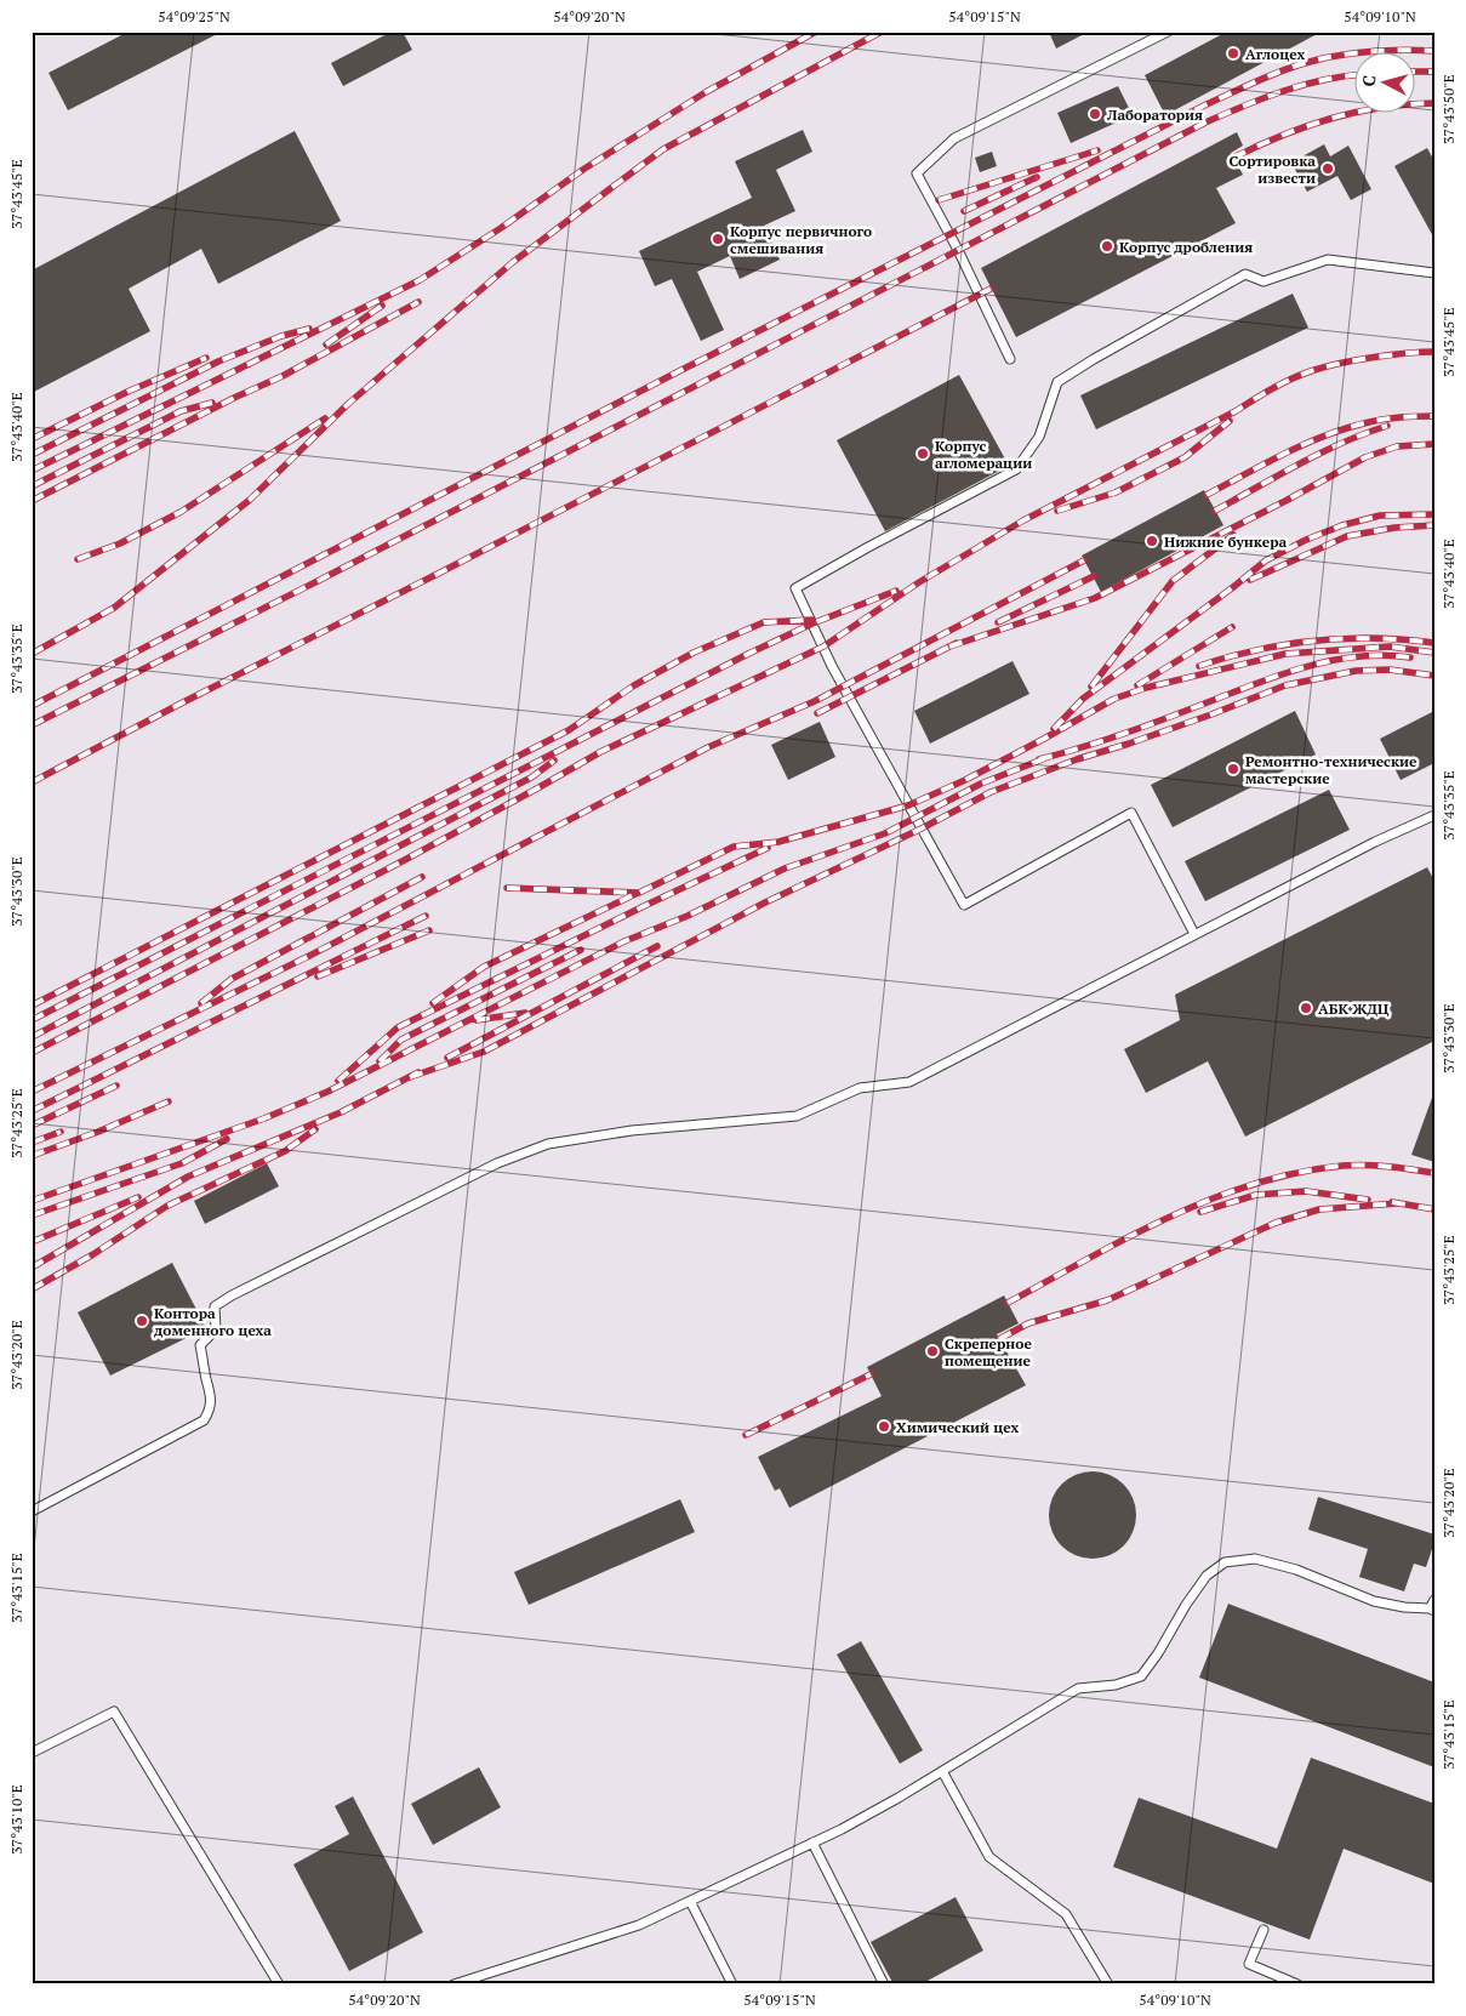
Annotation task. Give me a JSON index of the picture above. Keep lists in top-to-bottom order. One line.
{"places":["Аглоцех","Лаборатория","Сортировка извести","Корпус первичного смешивания","Корпус дробления","Корпус агломерации","Нижние бункера","Ремонтно-технические мастерские","АБК ЖДЦ","Контора доменного цеха","Скреперное помещение","Химический цех"],"north":"left","coordinates":["54°09'25\"N","54°09'20\"N","54°09'15\"N","54°09'10\"N","37°43'50\"E","37°43'45\"E","37°43'40\"E","37°43'35\"E","37°43'30\"E","37°43'25\"E","37°43'20\"E","37°43'15\"E","37°43'10\"E"]}
